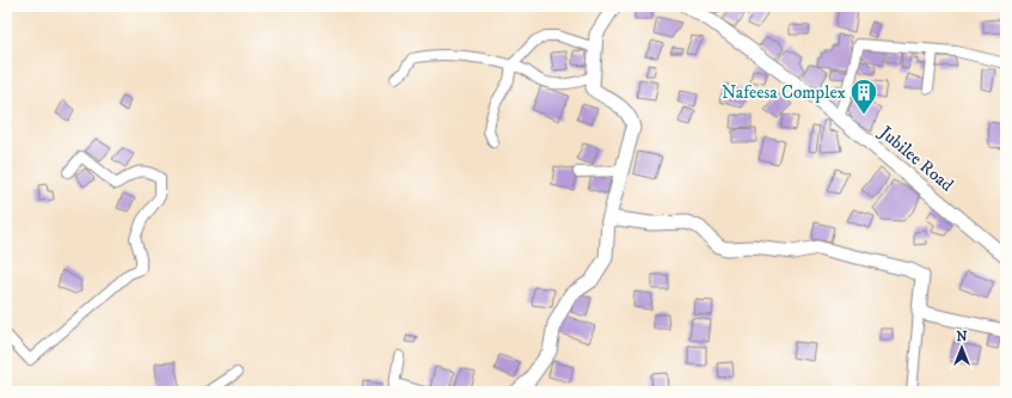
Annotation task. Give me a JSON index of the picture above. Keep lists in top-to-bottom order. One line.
{"streets":{"street":["Jubilee Road"]},"places":{"building":["Nafeesa Complex"]},"north":"top"}
